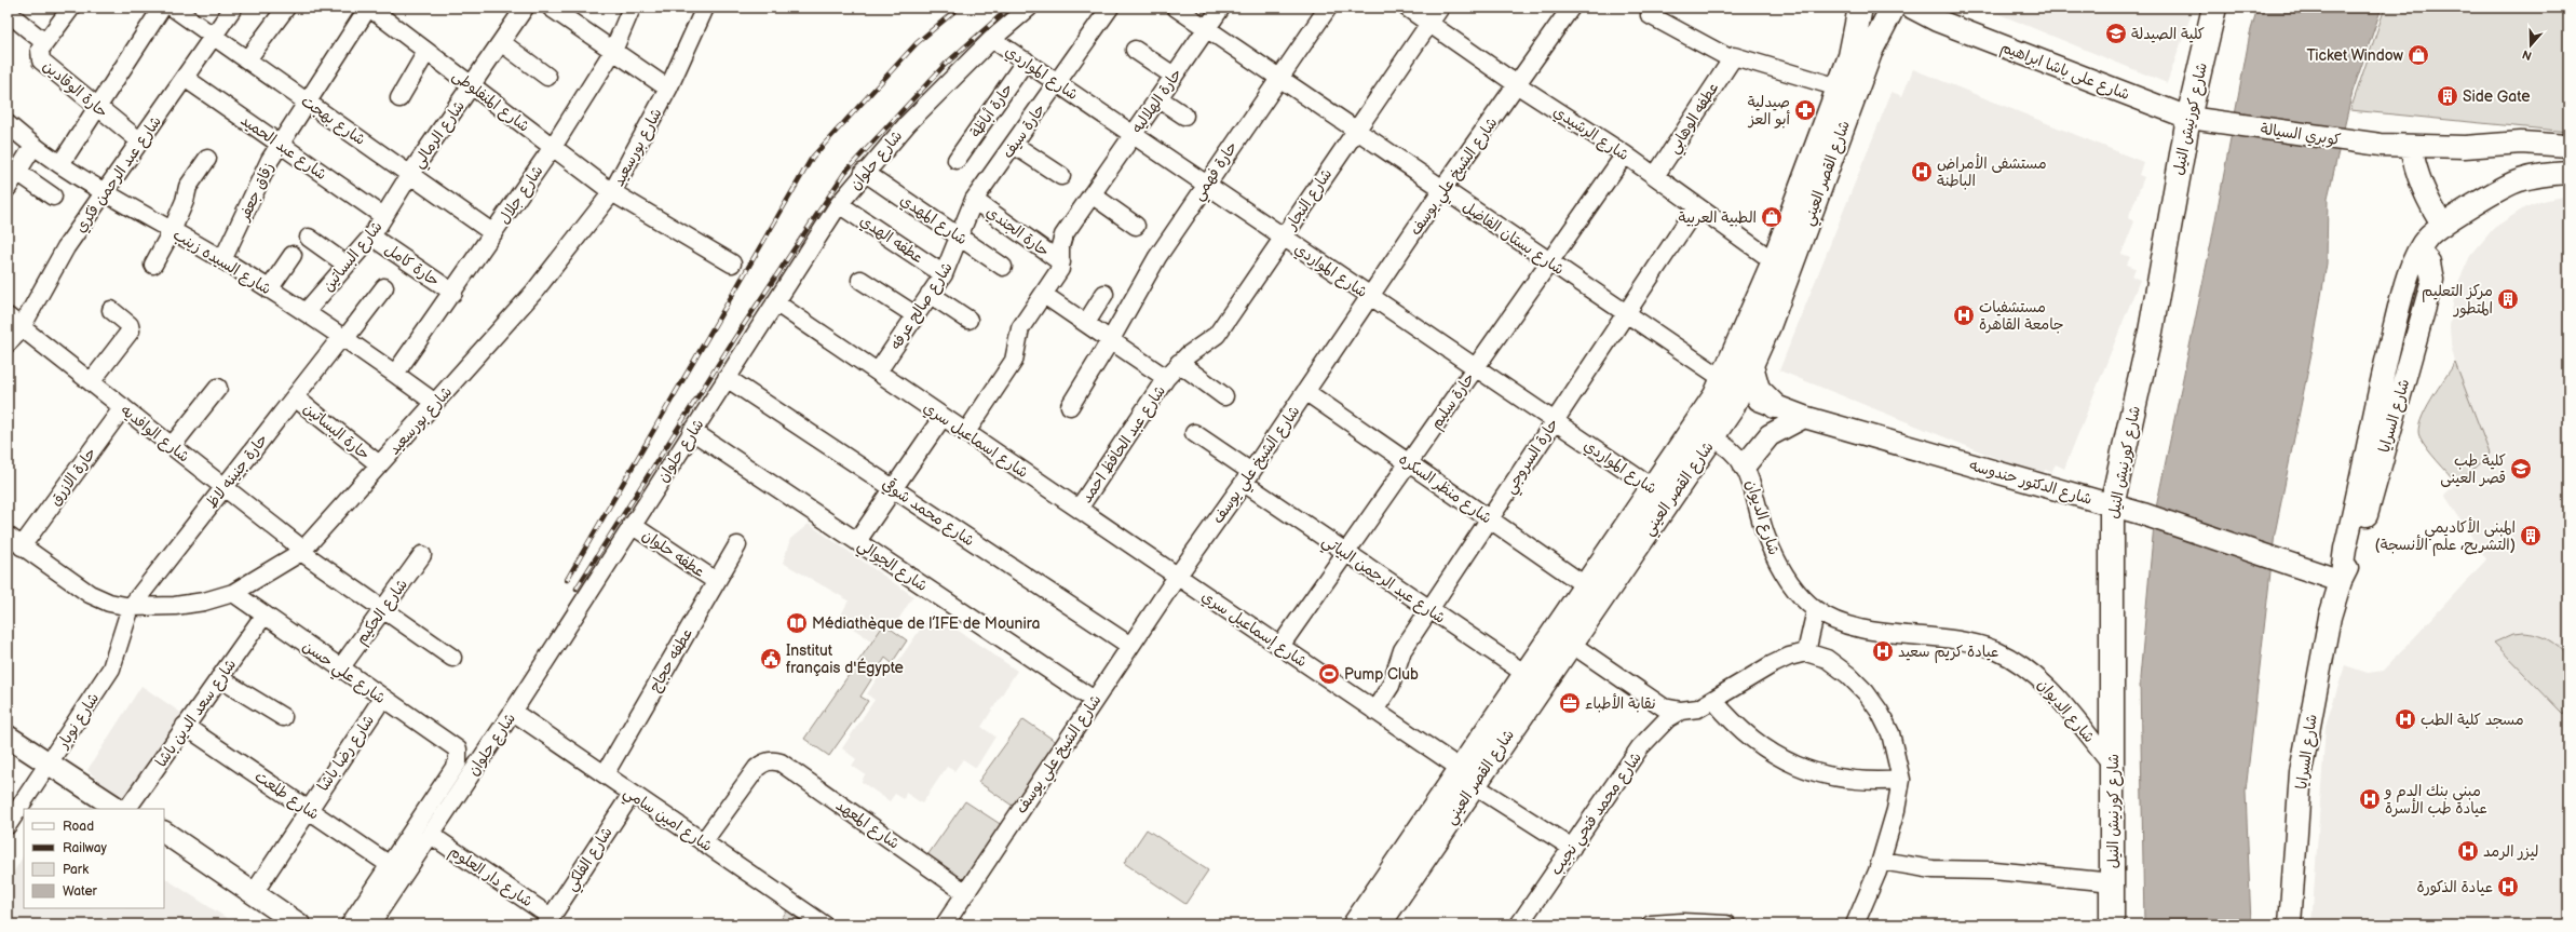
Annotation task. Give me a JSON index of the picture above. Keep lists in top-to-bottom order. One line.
{"streets":{"highway":["شارع كورنيش النيل","شارع القصر العيني"],"main road":["شارع على باشا ابراهيم","كوبري السيالة","شارع السرايا","شارع الدكتور حندوسه"],"street":["شارع المواردي","حارة الوقادين","شارع المنفلوطى","حارة الهلاليه","حارة أباظة","عطفه الوهابي","شارع بهجت","حارة سيف","شارع الرشيدي","شارع الرمالي","شارع عبد الحميد","شارع بورسعيد","شارع حلوان","حارة فهمي","شارع عبد الرحمن فكري","شارع الشيخ علي يوسف","زقاق جعفر","شارع جلال","شارع النجار","شارع المهدي","حارة الجندي","شارع بستان الفاضل","عطفه الهدي","شارع البساتين","شارع السيده زينب","حارة كامل","شارع صالح عرفه","حارة سليم","حارة البساتين","شارع الوافديه","شارع اسماعيل سري","شارع عبد الحافظ احمد","حارة السروجي","حارة جنينه لاظ","حارة الازرق","شارع منظر السكره","شارع محمد شوقي","شارع الديوان","عطفه حلوان","شارع الجوالي","شارع عبد الرحمن البياتي","شارع الحكيم","شارع إسماعيل سري","عطفه حجاج","شارع علي حسن","شارع سعد الدين باشا","شارع نوبار","شارع رضا باشا","شارع طلعت","شارع محمد فتحي نجيب","شارع امين سامي","شارع المعهد","شارع الفلكي","شارع دار العلوم"]},"crossings":[["شارع على باشا ابراهيم","شارع كورنيش النيل"],["شارع على باشا ابراهيم","كوبري السيالة"],["شارع المواردي","حارة الهلاليه"],["شارع المواردي","حارة أباظة"],["شارع المواردي","حارة سيف"],["شارع المواردي","شارع حلوان"],["شارع المواردي","حارة فهمي"],["شارع المواردي","شارع القصر العيني"],["شارع المواردي","شارع الشيخ علي يوسف"],["شارع المواردي","شارع النجار"],["شارع المواردي","حارة سليم"],["شارع المواردي","حارة السروجي"],["حارة الوقادين","شارع عبد الرحمن فكري"],["شارع المنفلوطى","شارع الرمالي"],["شارع المنفلوطى","شارع بورسعيد"],["شارع المنفلوطى","زقاق جعفر"],["شارع المنفلوطى","شارع جلال"],["حارة الهلاليه","حارة الجندي"],["حارة الهلاليه","شارع بستان الفاضل"],["حارة الهلاليه","شارع اسماعيل سري"],["عطفه الوهابي","شارع الرشيدي"],["شارع كورنيش النيل","شارع الدكتور حندوسه"],["شارع كورنيش النيل","شارع الديوان"],["شارع بهجت","شارع الرمالي"],["شارع بهجت","شارع عبد الرحمن فكري"],["شارع بهجت","زقاق جعفر"],["شارع بهجت","شارع جلال"],["شارع بهجت","شارع البساتين"],["حارة سيف","شارع المهدي"],["حارة سيف","حارة الجندي"],["حارة سيف","شارع صالح عرفه"],["شارع الرشيدي","شارع القصر العيني"],["شارع الرشيدي","شارع الشيخ علي يوسف"],["شارع الرشيدي","شارع النجار"],["شارع الرشيدي","حارة سليم"],["شارع الرشيدي","حارة السروجي"],["شارع الرمالي","شارع البساتين"],["شارع عبد الحميد","شارع عبد الرحمن فكري"],["شارع عبد الحميد","زقاق جعفر"],["شارع عبد الحميد","شارع البساتين"],["شارع بورسعيد","شارع السيده زينب"],["شارع بورسعيد","حارة البساتين"],["شارع بورسعيد","شارع الوافديه"],["شارع بورسعيد","حارة جنينه لاظ"],["شارع بورسعيد","حارة الازرق"],["شارع بورسعيد","شارع علي حسن"],["شارع بورسعيد","شارع نوبار"],["شارع حلوان","شارع المهدي"],["شارع حلوان","عطفه الهدي"],["شارع حلوان","شارع اسماعيل سري"],["شارع حلوان","شارع محمد شوقي"],["شارع حلوان","عطفه حلوان"],["شارع حلوان","شارع الجوالي"],["شارع حلوان","شارع امين سامي"],["شارع حلوان","شارع دار العلوم"],["حارة فهمي","شارع بستان الفاضل"],["شارع القصر العيني","شارع بستان الفاضل"],["شارع القصر العيني","شارع الدكتور حندوسه"],["شارع القصر العيني","شارع منظر السكره"],["شارع القصر العيني","شارع الديوان"],["شارع القصر العيني","شارع عبد الرحمن البياتي"],["شارع القصر العيني","شارع إسماعيل سري"],["شارع عبد الرحمن فكري","شارع السيده زينب"],["شارع عبد الرحمن فكري","شارع الوافديه"],["شارع الشيخ علي يوسف","شارع بستان الفاضل"],["شارع الشيخ علي يوسف","شارع اسماعيل سري"],["شارع الشيخ علي يوسف","شارع منظر السكره"],["شارع الشيخ علي يوسف","شارع محمد شوقي"],["شارع الشيخ علي يوسف","شارع الجوالي"],["شارع الشيخ علي يوسف","شارع عبد الرحمن البياتي"],["شارع الشيخ علي يوسف","شارع إسماعيل سري"],["شارع الشيخ علي يوسف","شارع المعهد"],["زقاق جعفر","شارع السيده زينب"],["شارع جلال","شارع السيده زينب"],["شارع جلال","حارة كامل"],["شارع النجار","شارع بستان الفاضل"],["شارع النجار","شارع عبد الحافظ احمد"],["شارع المهدي","شارع صالح عرفه"],["شارع بستان الفاضل","حارة سليم"],["شارع بستان الفاضل","حارة السروجي"],["شارع بستان الفاضل","شارع الدكتور حندوسه"],["عطفه الهدي","شارع صالح عرفه"],["شارع البساتين","شارع السيده زينب"],["شارع البساتين","حارة كامل"],["شارع السيده زينب","حارة جنينه لاظ"],["شارع صالح عرفه","شارع اسماعيل سري"],["حارة سليم","شارع منظر السكره"],["حارة سليم","شارع عبد الرحمن البياتي"],["حارة سليم","شارع إسماعيل سري"],["شارع السرايا","شارع الدكتور حندوسه"],["حارة البساتين","حارة جنينه لاظ"],["شارع الوافديه","حارة جنينه لاظ"],["شارع الوافديه","حارة الازرق"],["شارع الوافديه","شارع الحكيم"],["شارع اسماعيل سري","شارع عبد الحافظ احمد"],["شارع اسماعيل سري","شارع إسماعيل سري"],["حارة السروجي","شارع منظر السكره"],["حارة السروجي","شارع عبد الرحمن البياتي"],["حارة السروجي","شارع إسماعيل سري"],["حارة جنينه لاظ","شارع نوبار"],["عطفه حلوان","عطفه حجاج"],["شارع الحكيم","شارع علي حسن"],["شارع إسماعيل سري","شارع محمد فتحي نجيب"],["عطفه حجاج","شارع امين سامي"],["شارع علي حسن","شارع سعد الدين باشا"],["شارع علي حسن","شارع رضا باشا"],["شارع علي حسن","شارع طلعت"],["شارع سعد الدين باشا","شارع طلعت"],["شارع رضا باشا","شارع طلعت"],["شارع امين سامي","شارع المعهد"],["شارع امين سامي","شارع الفلكي"],["شارع الفلكي","شارع دار العلوم"]],"places":{"school or university":["كلية الصيدلة","كلية طب قصر العينى"],"shop":["Ticket Window","الطبية العربية"],"building":["Side Gate","مركز التعليم المتطور","المبنى الأكاديمي (التشريح، علم الأنسجة)"],"pharmacy":["صيدلية أبو العز"],"hospital":["مستشفى الأمراض الباطنة","مستشفيات جامعة القاهرة","عيادة كريم سعيد","مسجد كلية الطب","مبنى بنك الدم و عيادة طب الأسرة","ليزر الرمد","عيادة الذكورة"],"library":["Médiathèque de l’IFE de Mounira"],"public building":["Institut français d'Égypte"],"sports":["Pump Club"],"office":["نقابة الأطباء"]},"legend":["Road","Railway","Park","Water"],"north":"bottom"}
